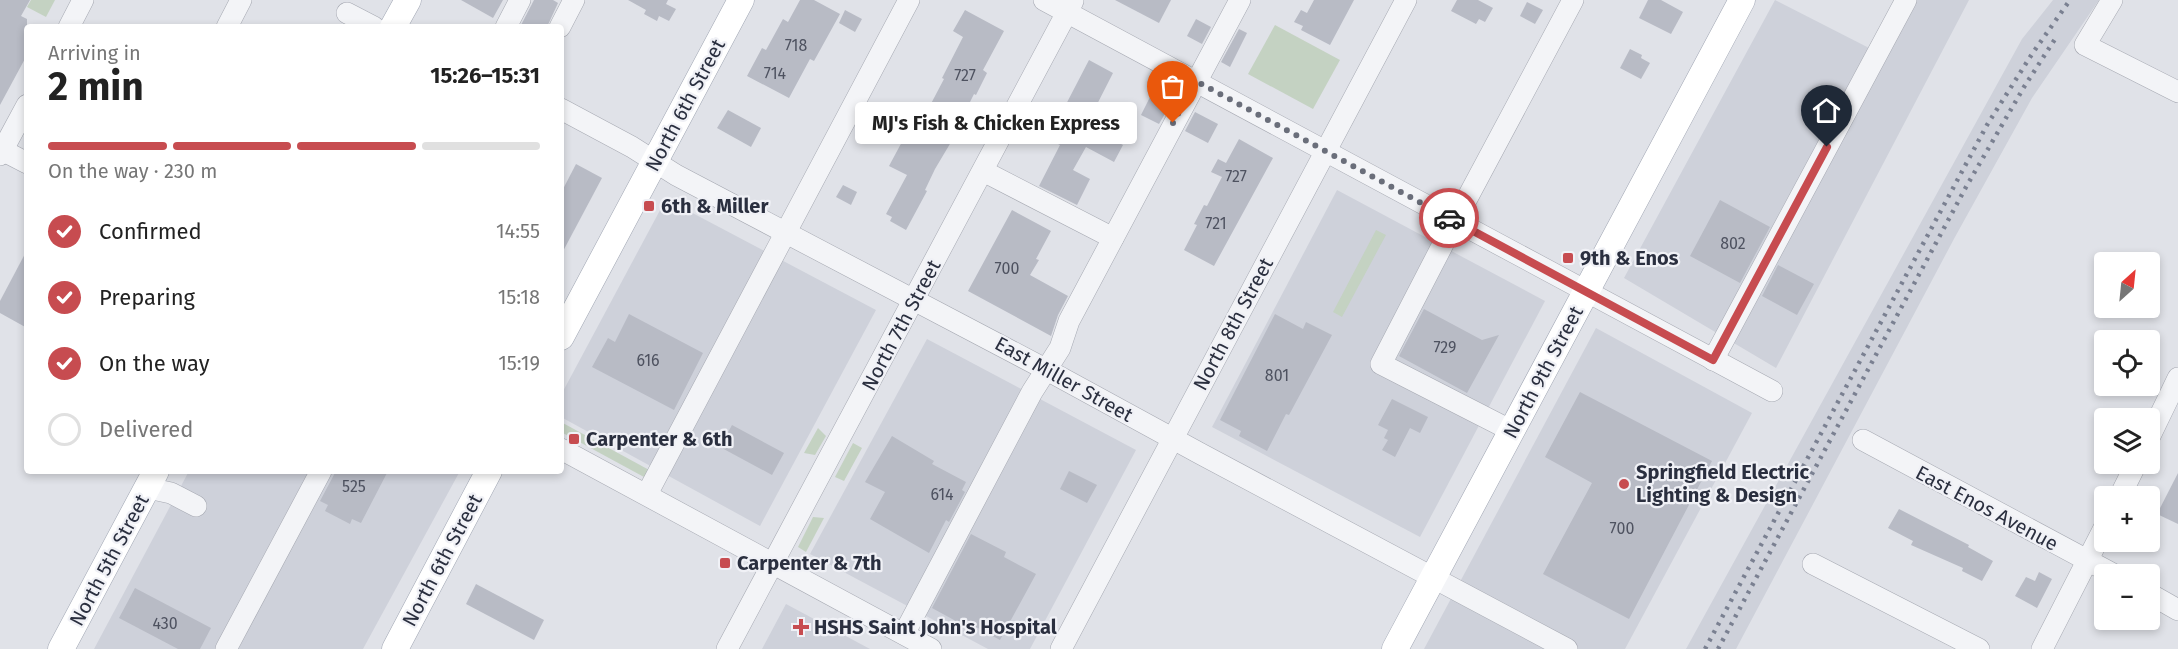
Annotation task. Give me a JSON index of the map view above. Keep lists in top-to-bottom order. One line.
{"streets":{"main road":["North 6th Street","North 9th Street","North 5th Street"],"street":["North 8th Street","North 7th Street","East Miller Street","East Enos Avenue"]},"crossings":[["North 6th Street","East Miller Street"],["North 8th Street","East Miller Street"],["North 7th Street","East Miller Street"],["North 9th Street","East Miller Street"]],"places":{"other":["MJ's Fish & Chicken Express","Springfield Electric Lighting & Design"],"transit":["6th & Miller","9th & Enos","Carpenter & 6th","Carpenter & 7th"],"health":["HSHS Saint John's Hospital"]},"house_numbers":["718","714","727","727","721","802","700","729","616","801","525","614","700","430"],"north":"top right","page":{"heading":["2 min","Arriving in","15:26–15:31"],"bubble":"MJ's Fish & Chicken Express","bar":"On the way · 230 m","list":[["Confirmed","14:55"],["Preparing","15:18"],["On the way","15:19"],"Delivered"],"map_buttons":["+","−"]}}
